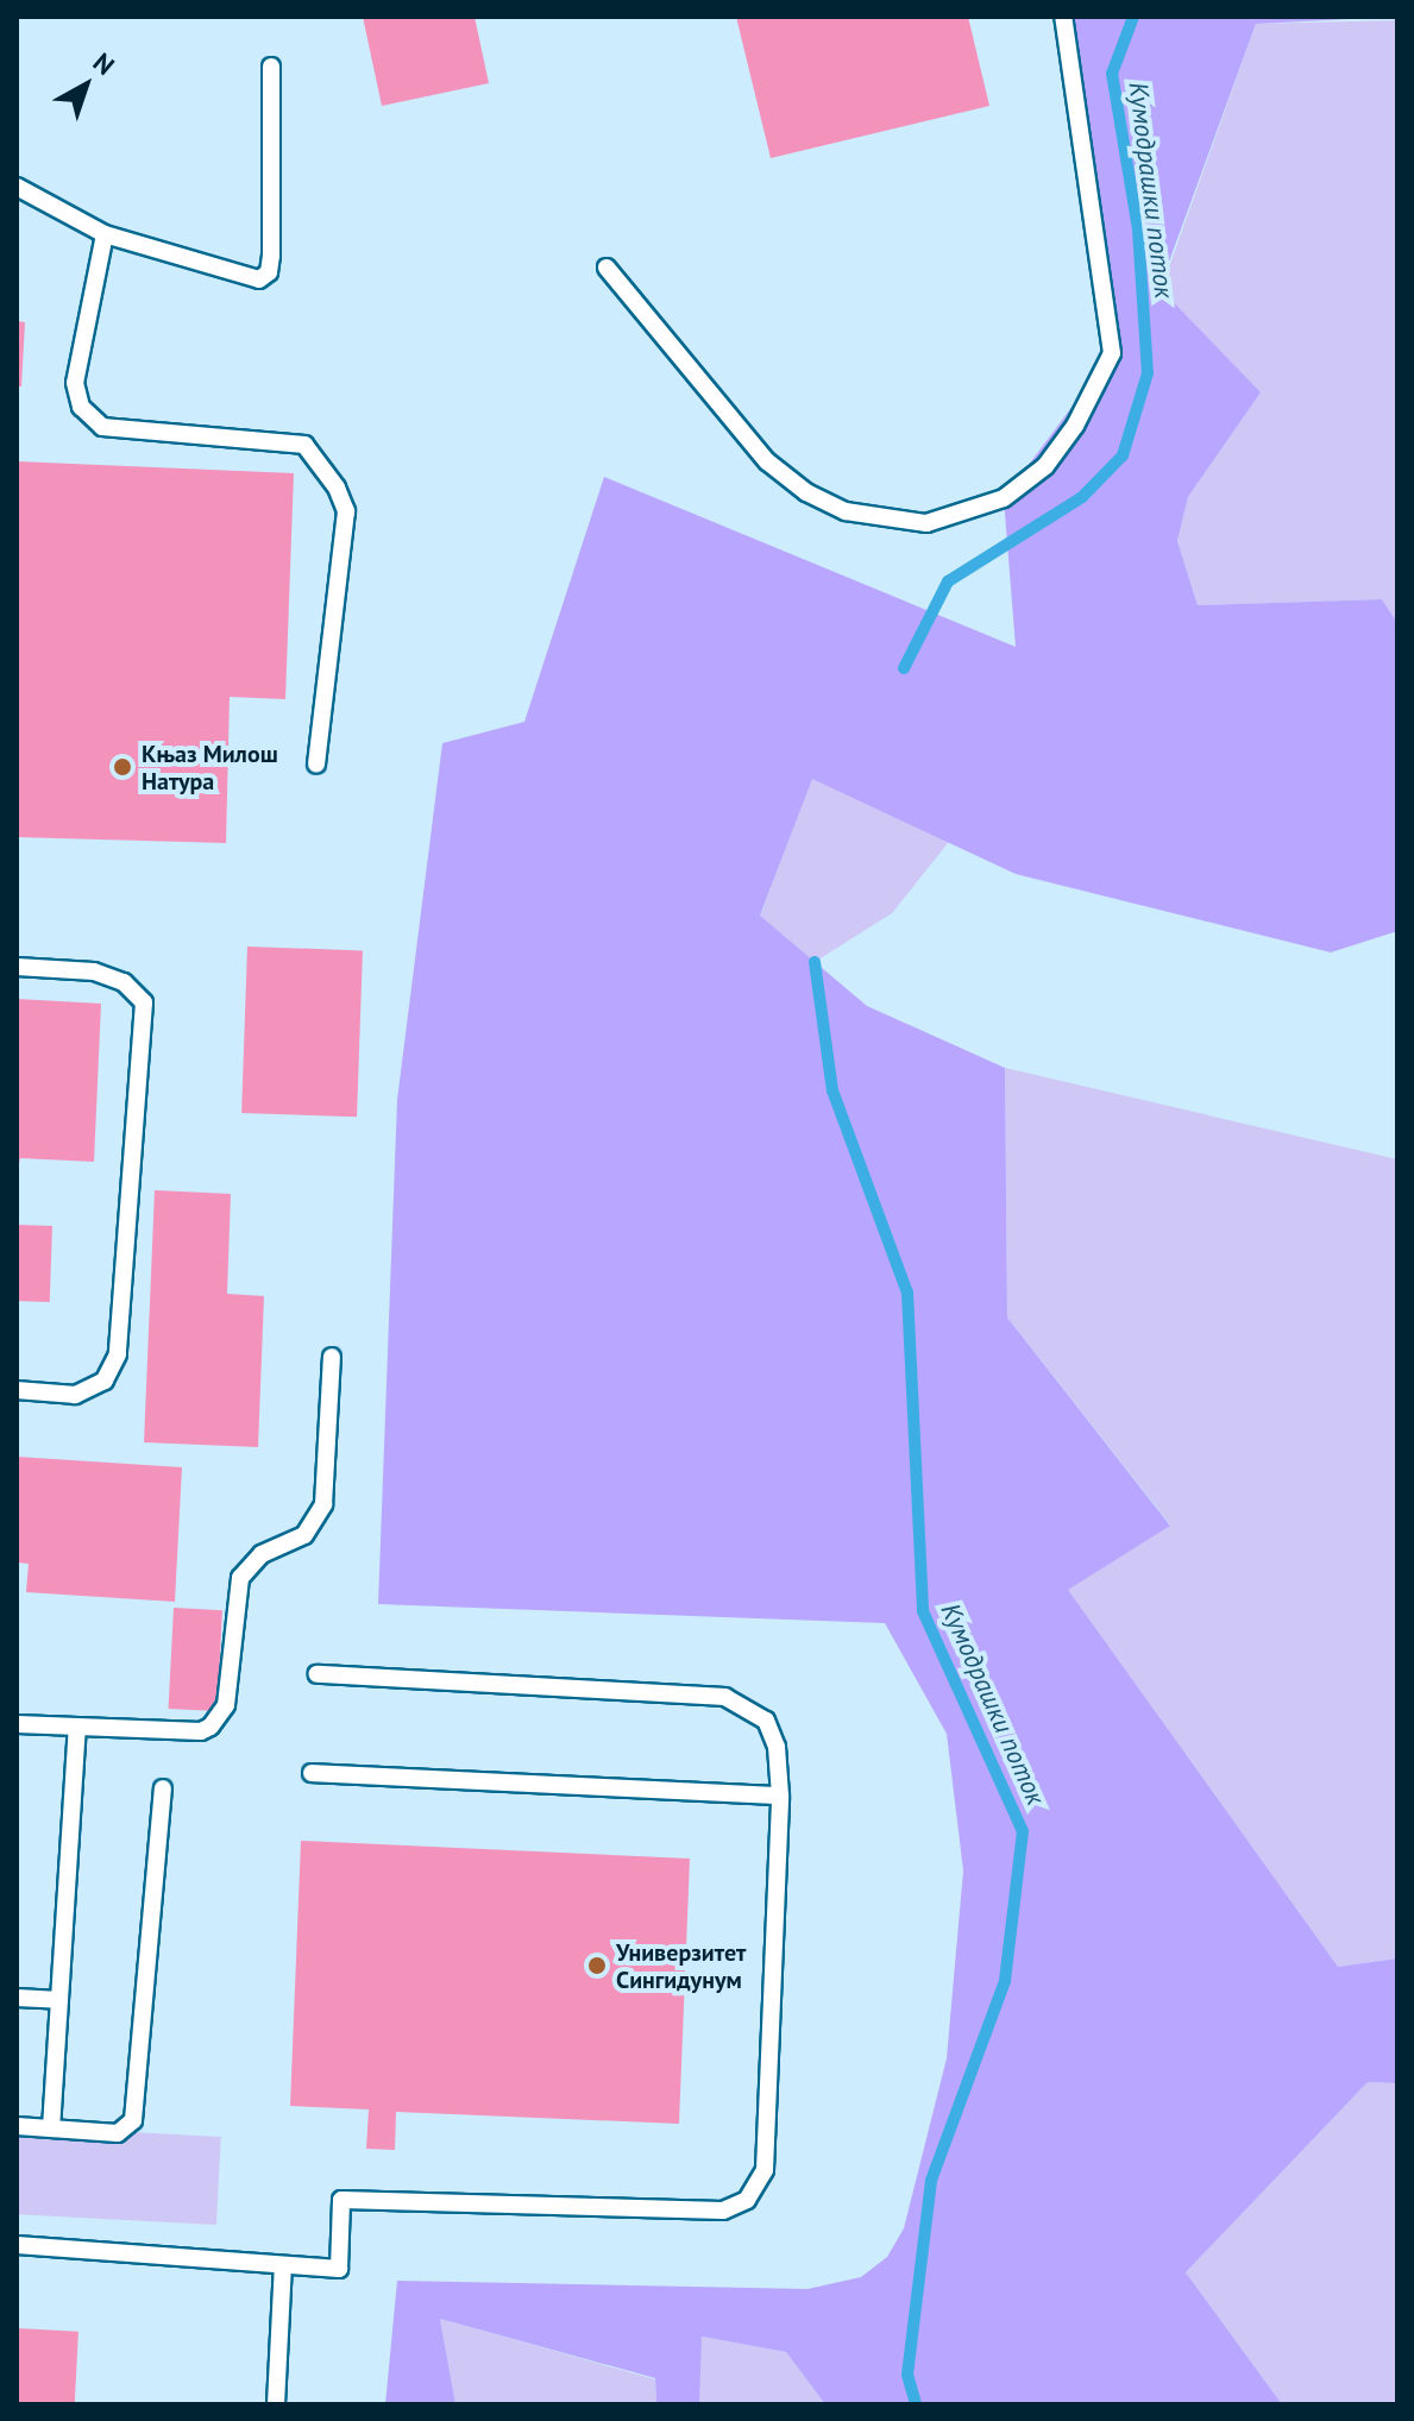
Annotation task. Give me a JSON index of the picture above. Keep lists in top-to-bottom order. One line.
{"water":["Кумодрашки поток"],"places":["Књаз Милош Натура","Универзитет Сингидунум"],"north":"top right"}
